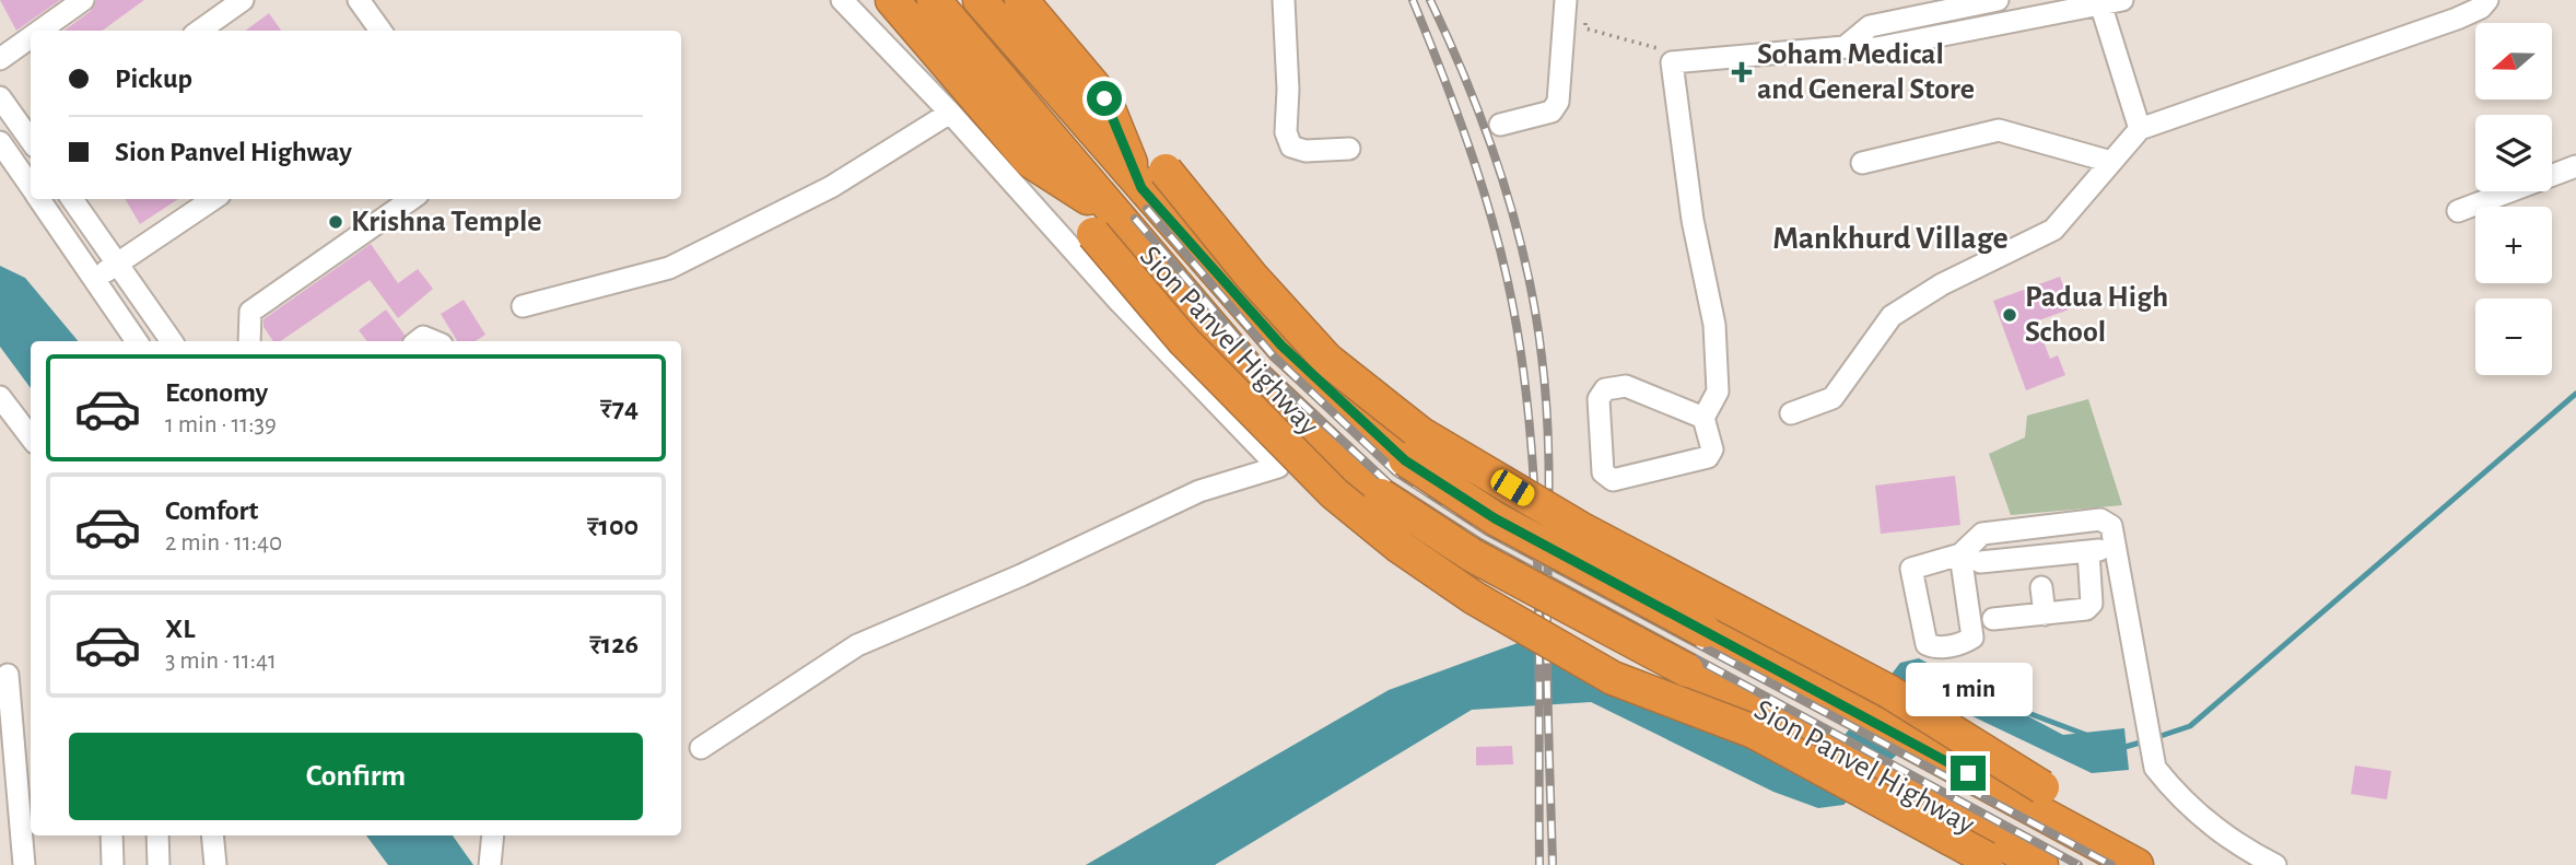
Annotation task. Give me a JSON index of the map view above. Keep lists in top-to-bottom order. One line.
{"streets":{"highway":["Sion Panvel Highway"]},"districts":["Mankhurd Village"],"places":{"health":["Soham Medical and General Store"],"other":["Krishna Temple","Padua High School"]},"north":"left","page":{"map_buttons":["+","−"],"banner":["Pickup","Sion Panvel Highway"],"list":[{"name":"Economy","note":"1 min · 11:39","value":"₹74"},{"name":"Comfort","note":"2 min · 11:40","value":"₹100"},{"name":"XL","note":"3 min · 11:41","value":"₹126"}],"bubble":"1 min","buttons":"Confirm"}}
